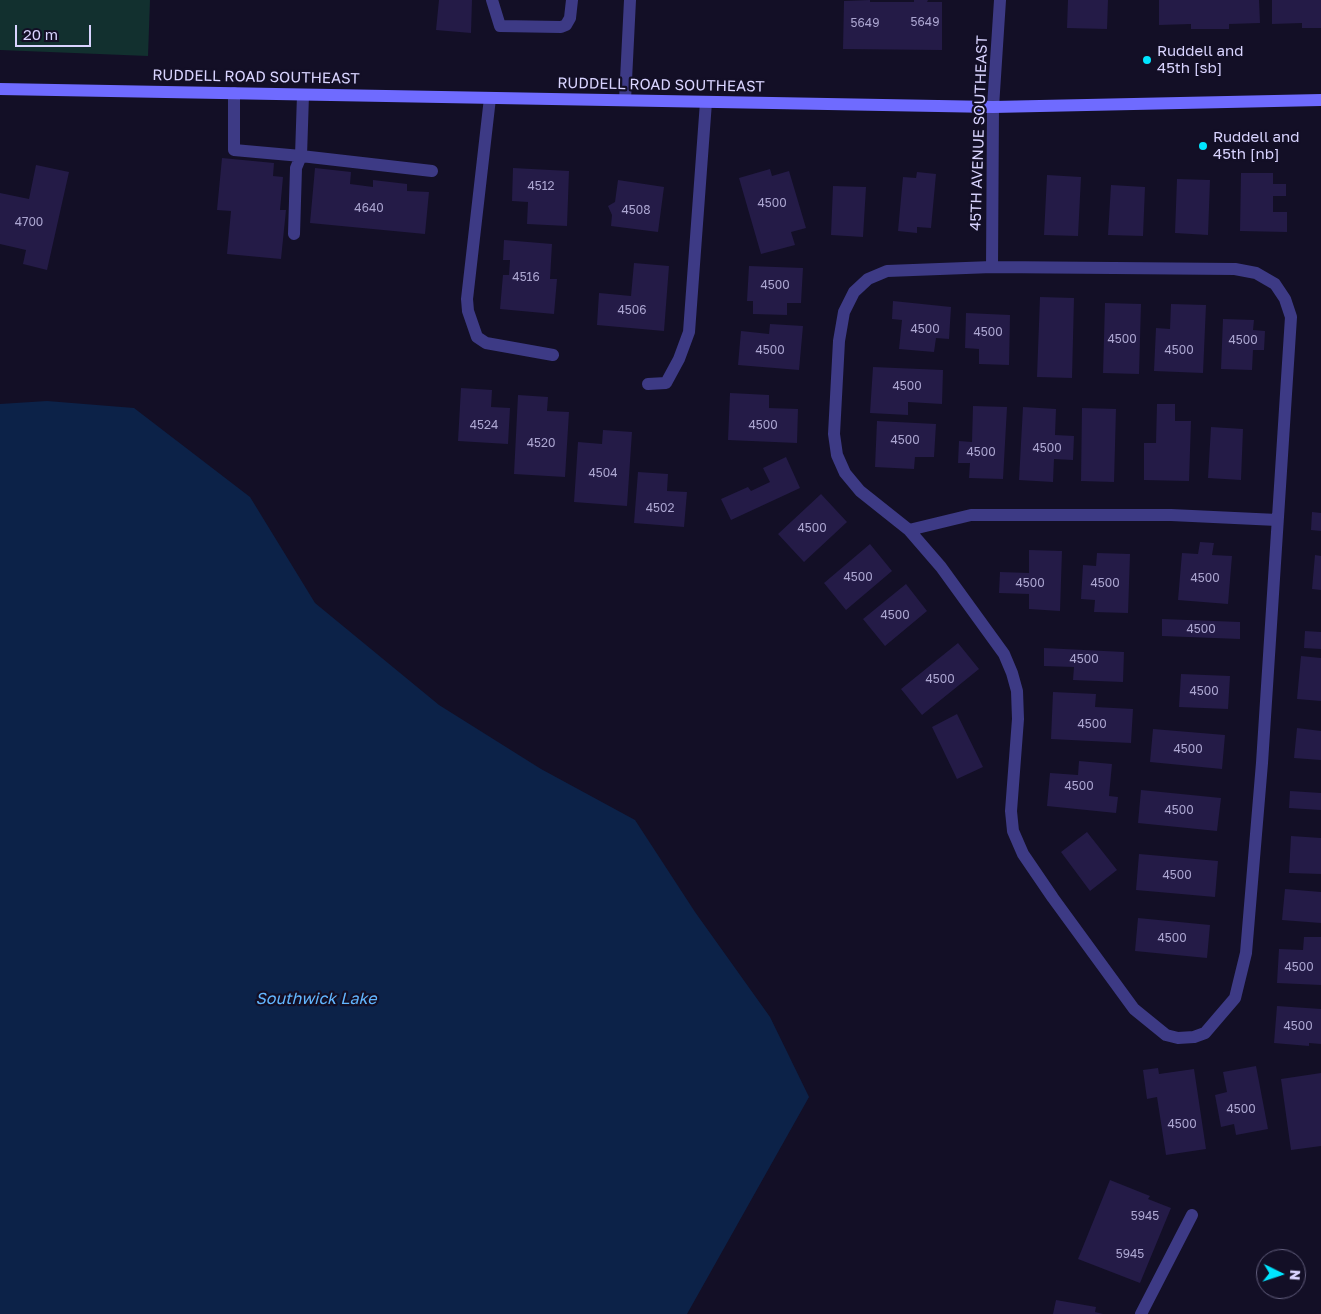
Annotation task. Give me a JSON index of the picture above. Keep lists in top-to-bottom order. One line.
{"streets":{"main road":["RUDDELL ROAD SOUTHEAST"],"street":["45TH AVENUE SOUTHEAST"]},"crossings":[["RUDDELL ROAD SOUTHEAST","45TH AVENUE SOUTHEAST"]],"water":["Southwick Lake"],"places":["Ruddell and 45th [sb]","Ruddell and 45th [nb]"],"house_numbers":["5649","5649","4512","4500","4640","4508","4700","4516","4500","4506","4500","4500","4500","4500","4500","4500","4500","4524","4500","4500","4520","4500","4500","4504","4502","4500","4500","4500","4500","4500","4500","4500","4500","4500","4500","4500","4500","4500","4500","4500","4500","4500","4500","4500","4500","5945","5945"],"scale_bar":"20 m","north":"right"}
